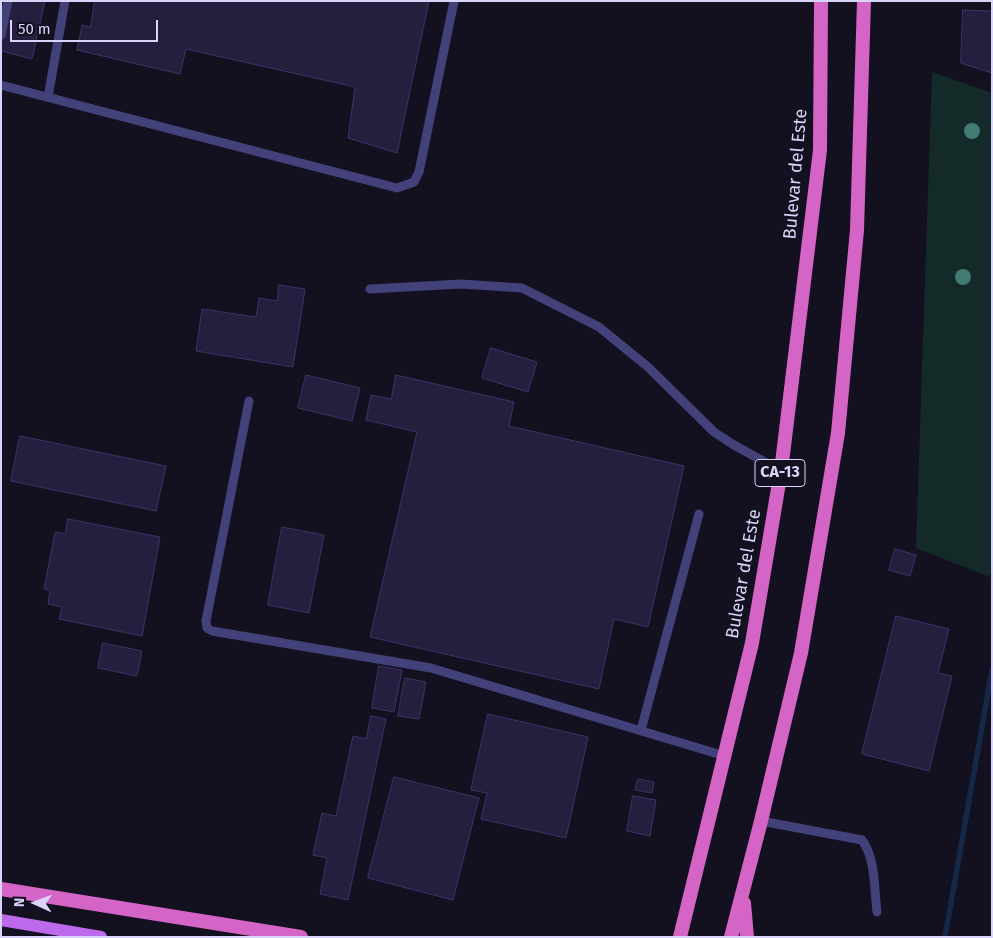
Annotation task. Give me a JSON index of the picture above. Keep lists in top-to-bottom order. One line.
{"streets":{"highway":["Bulevar del Este","CA-13"]},"scale_bar":"50 m","north":"left"}
